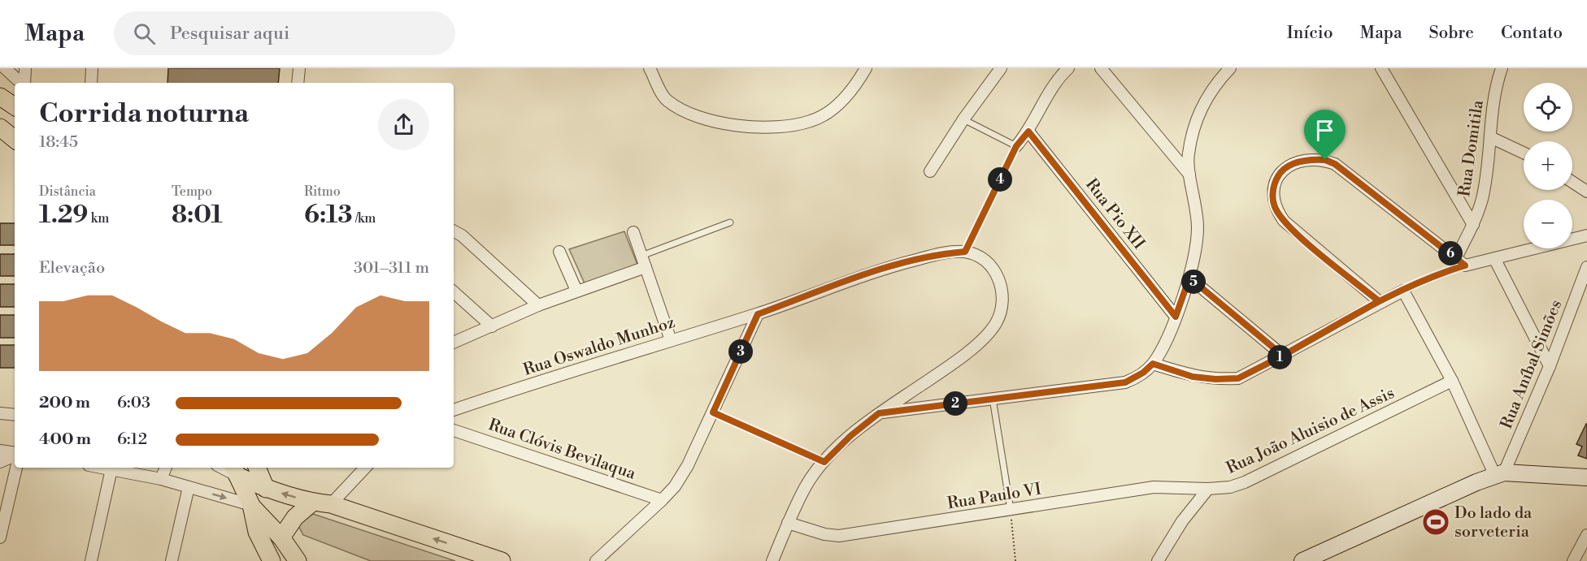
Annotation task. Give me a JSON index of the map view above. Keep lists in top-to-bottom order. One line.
{"streets":{"street":["Rua Domitila","Rua Pio XII","Rua Oswaldo Munhoz","Rua Aníbal Simões","Rua João Aluisio de Assis","Rua Clóvis Bevilaqua","Rua Paulo VI"]},"crossings":[["Rua João Aluisio de Assis","Rua Paulo VI"]],"places":{"sports":["Do lado da sorveteria"]},"page":{"header":"Mapa","search":"Pesquisar aqui","nav":["Início","Mapa","Sobre","Contato"],"map_buttons":["+","−"],"heading":["Corrida noturna","18:45"],"stats":[["Distância","1.29 km"],["Tempo","8:01"],["Ritmo","6:13 /km"]],"pins":["4","6","5","3","1","2"],"chart":["Elevação","301–311 m"],"list":[{"name":"200 m","note":"6:03"},{"name":"400 m","note":"6:12"}]}}
